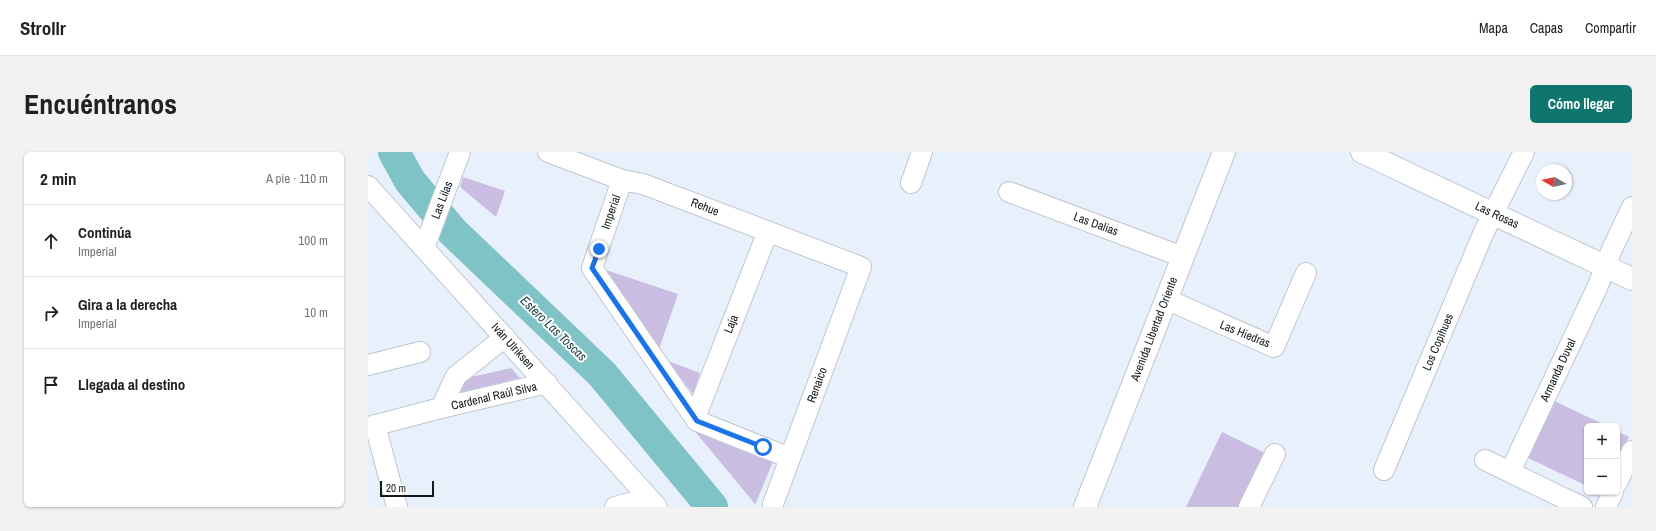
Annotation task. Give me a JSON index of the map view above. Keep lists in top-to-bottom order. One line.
{"streets":{"main road":["Las Rosas","Avenida Libertad Oriente"],"street":["Las Lilas","Rehue","Imperial","Las Dalias","Laja","Las Hiedras","Los Copihues","Iván Ulriksen","Armanda Duval","Renaico","Cardenal Raúl Silva"]},"crossings":[["Las Lilas","Iván Ulriksen"],["Rehue","Imperial"],["Rehue","Laja"],["Rehue","Renaico"],["Imperial","Laja"],["Imperial","Renaico"],["Las Rosas","Los Copihues"],["Las Rosas","Armanda Duval"],["Las Dalias","Avenida Libertad Oriente"],["Avenida Libertad Oriente","Las Hiedras"],["Iván Ulriksen","Cardenal Raúl Silva"]],"water":["Estero Las Toscas"],"scale_bar":"20 m","north":"left","page":{"header":"Strollr","nav":["Mapa","Capas","Compartir"],"title":"Encuéntranos","buttons":"Cómo llegar","heading":["2 min","A pie · 110 m"],"list":[["Continúa","Imperial","100 m"],["Gira a la derecha","Imperial","10 m"],"Llegada al destino"],"map_buttons":["+","−"],"scale":"20 m"}}
